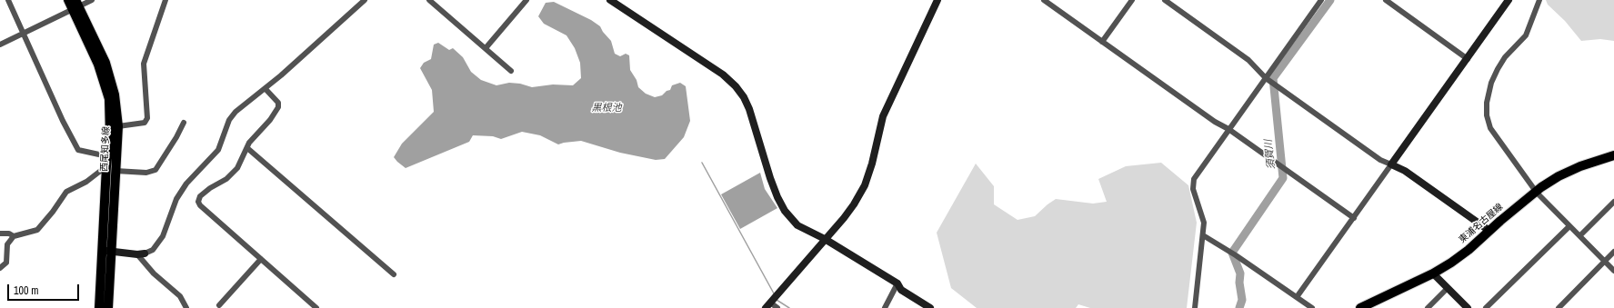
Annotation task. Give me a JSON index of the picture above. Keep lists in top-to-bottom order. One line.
{"streets":{"main road":["西尾知多線","東浦名古屋線"]},"water":["黒根池","須賀川"],"scale_bar":"100 m"}
